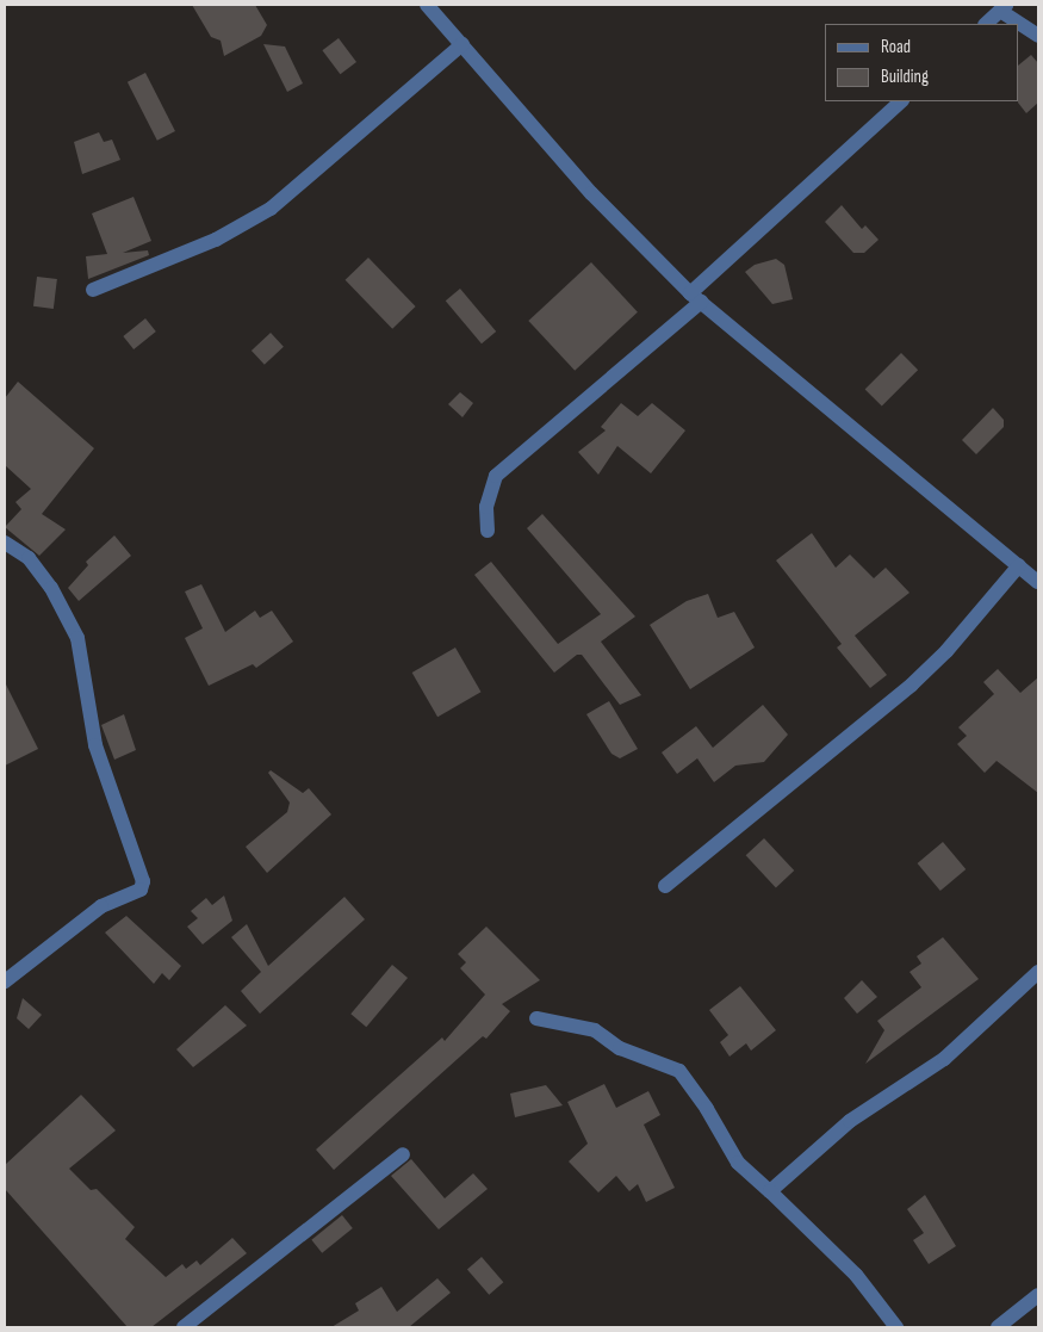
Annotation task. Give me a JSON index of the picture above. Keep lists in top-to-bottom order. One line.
{"legend":["Road","Building"]}
